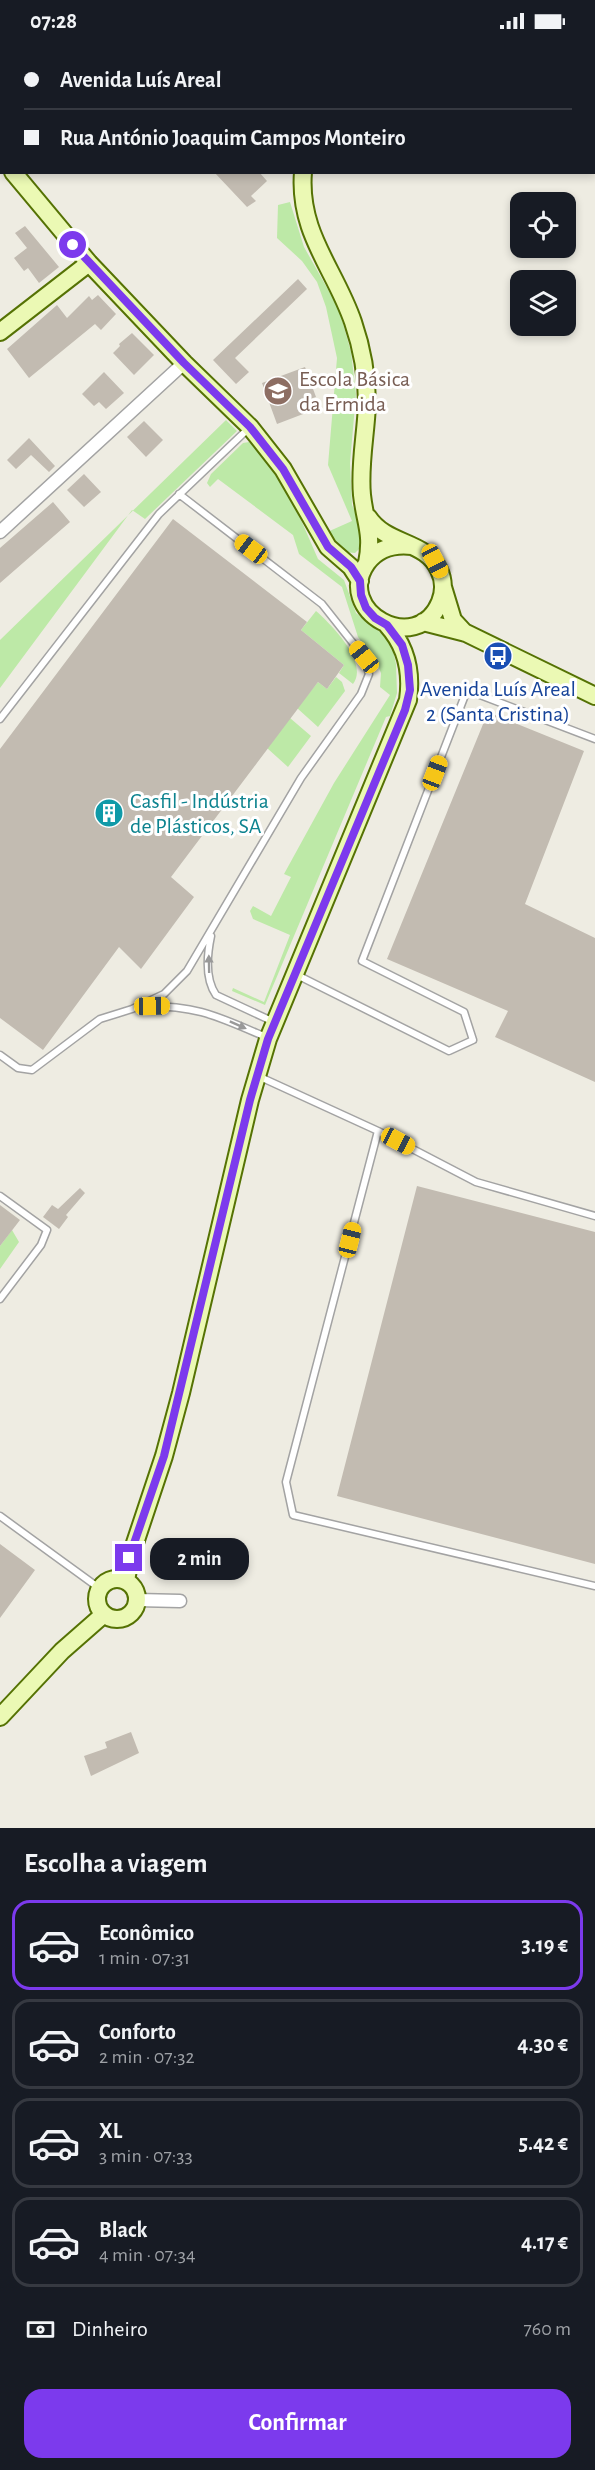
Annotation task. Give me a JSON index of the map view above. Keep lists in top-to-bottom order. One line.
{"places":{"school or university":["Escola Básica da Ermida"],"bus stop":["Avenida Luís Areal 2 (Santa Cristina)"],"building":["Casfil - Indústria de Plásticos, SA"]},"page":{"status":"07:28","banner":["Avenida Luís Areal","Rua António Joaquim Campos Monteiro"],"bubble":"2 min","heading":"Escolha a viagem","list":[{"name":"Econômico","note":"1 min · 07:31","value":"3.19 €"},{"name":"Conforto","note":"2 min · 07:32","value":"4.30 €"},{"name":"XL","note":"3 min · 07:33","value":"5.42 €"},{"name":"Black","note":"4 min · 07:34","value":"4.17 €"}],"pay":["Dinheiro","760 m"],"buttons":"Confirmar"}}
